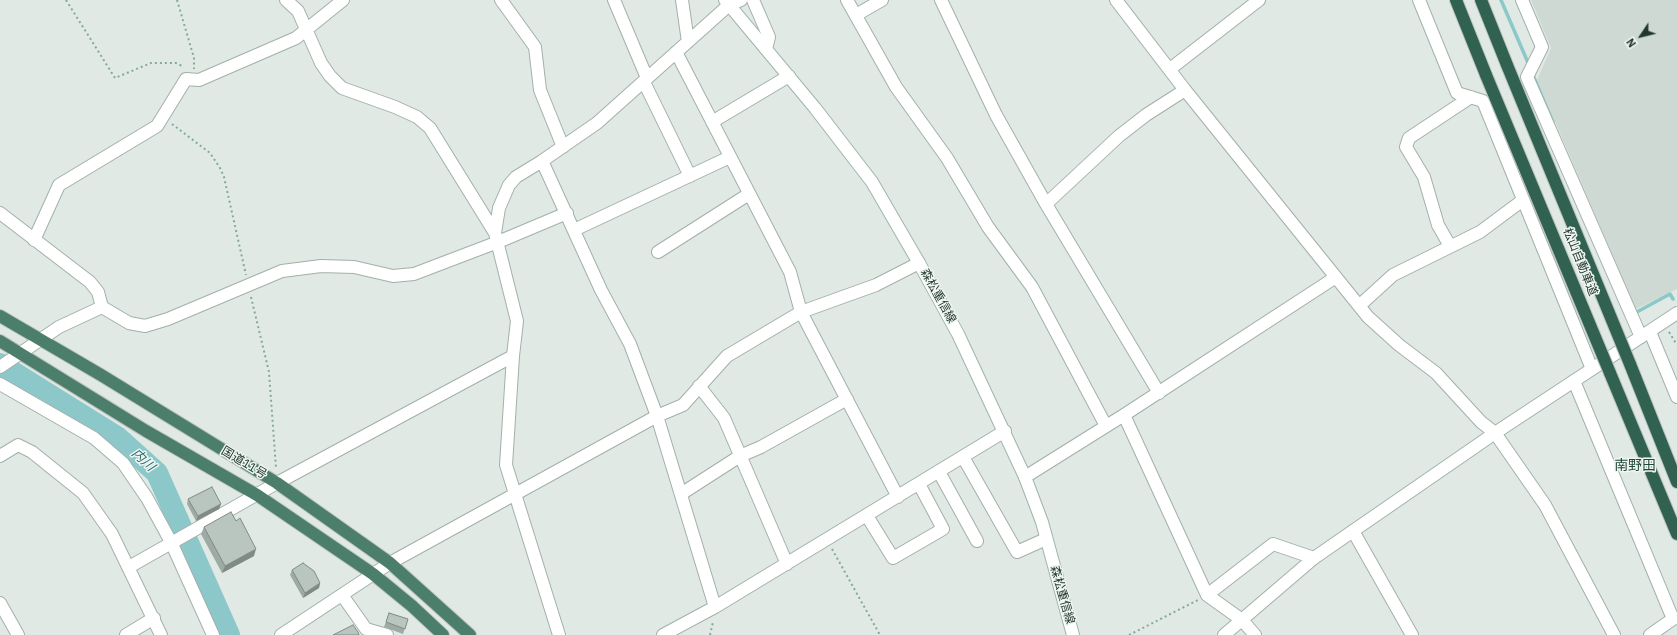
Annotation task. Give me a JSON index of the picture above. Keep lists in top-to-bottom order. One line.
{"streets":{"highway":["松山自動車道","国道11号"],"street":["森松重信線"]},"districts":["南野田"],"water":["内川"],"north":"bottom left"}
